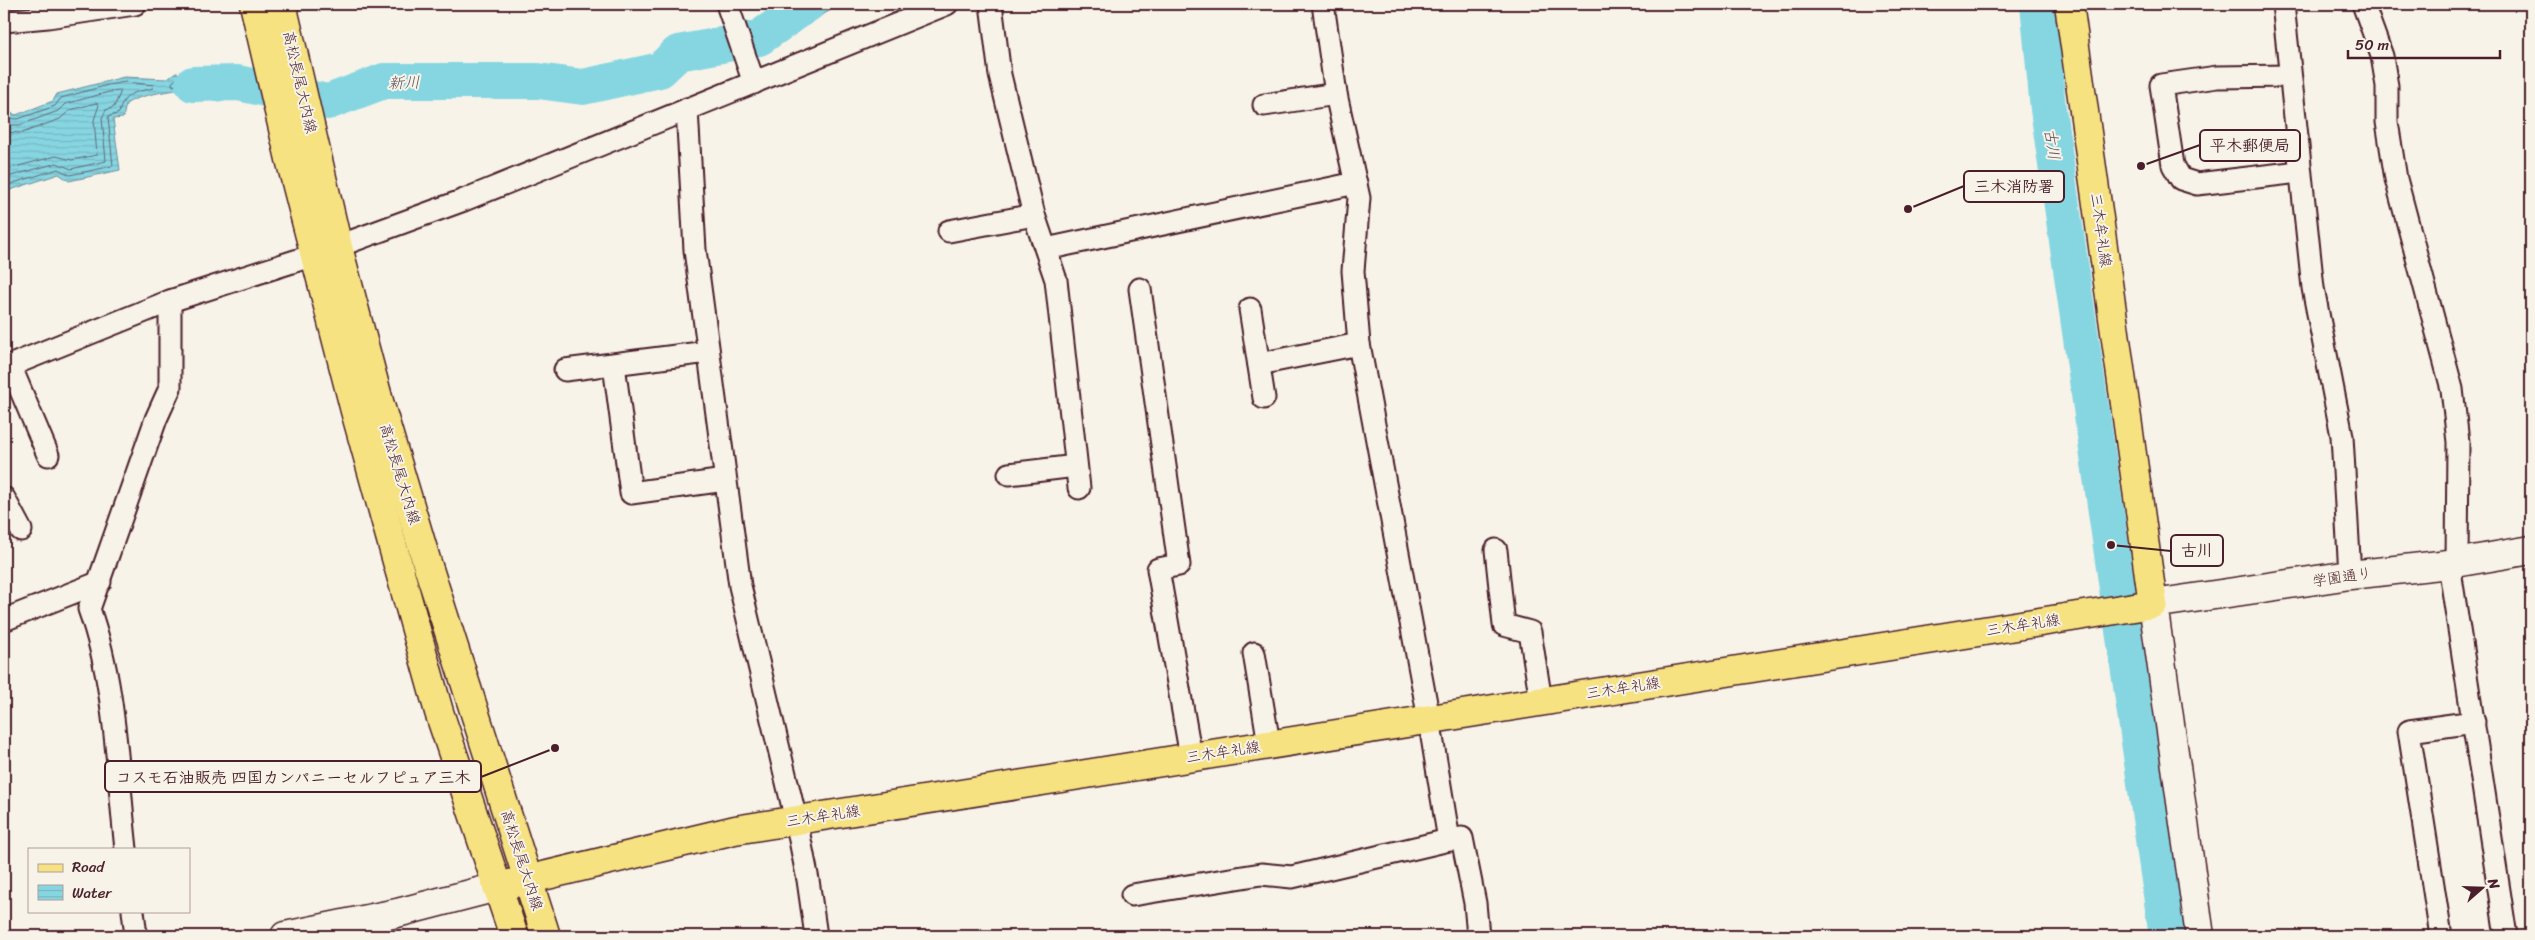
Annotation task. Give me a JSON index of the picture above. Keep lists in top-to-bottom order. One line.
{"streets":{"main road":["高松長尾大内線","三木牟礼線"],"street":["学園通り"]},"crossings":[["高松長尾大内線","三木牟礼線"],["三木牟礼線","学園通り"]],"water":["新川","古川"],"places":["平木郵便局","三木消防署","古川","コスモ石油販売 四国カンパニーセルフピュア三木"],"legend":["Road","Water"],"scale_bar":"50 m","north":"right"}
